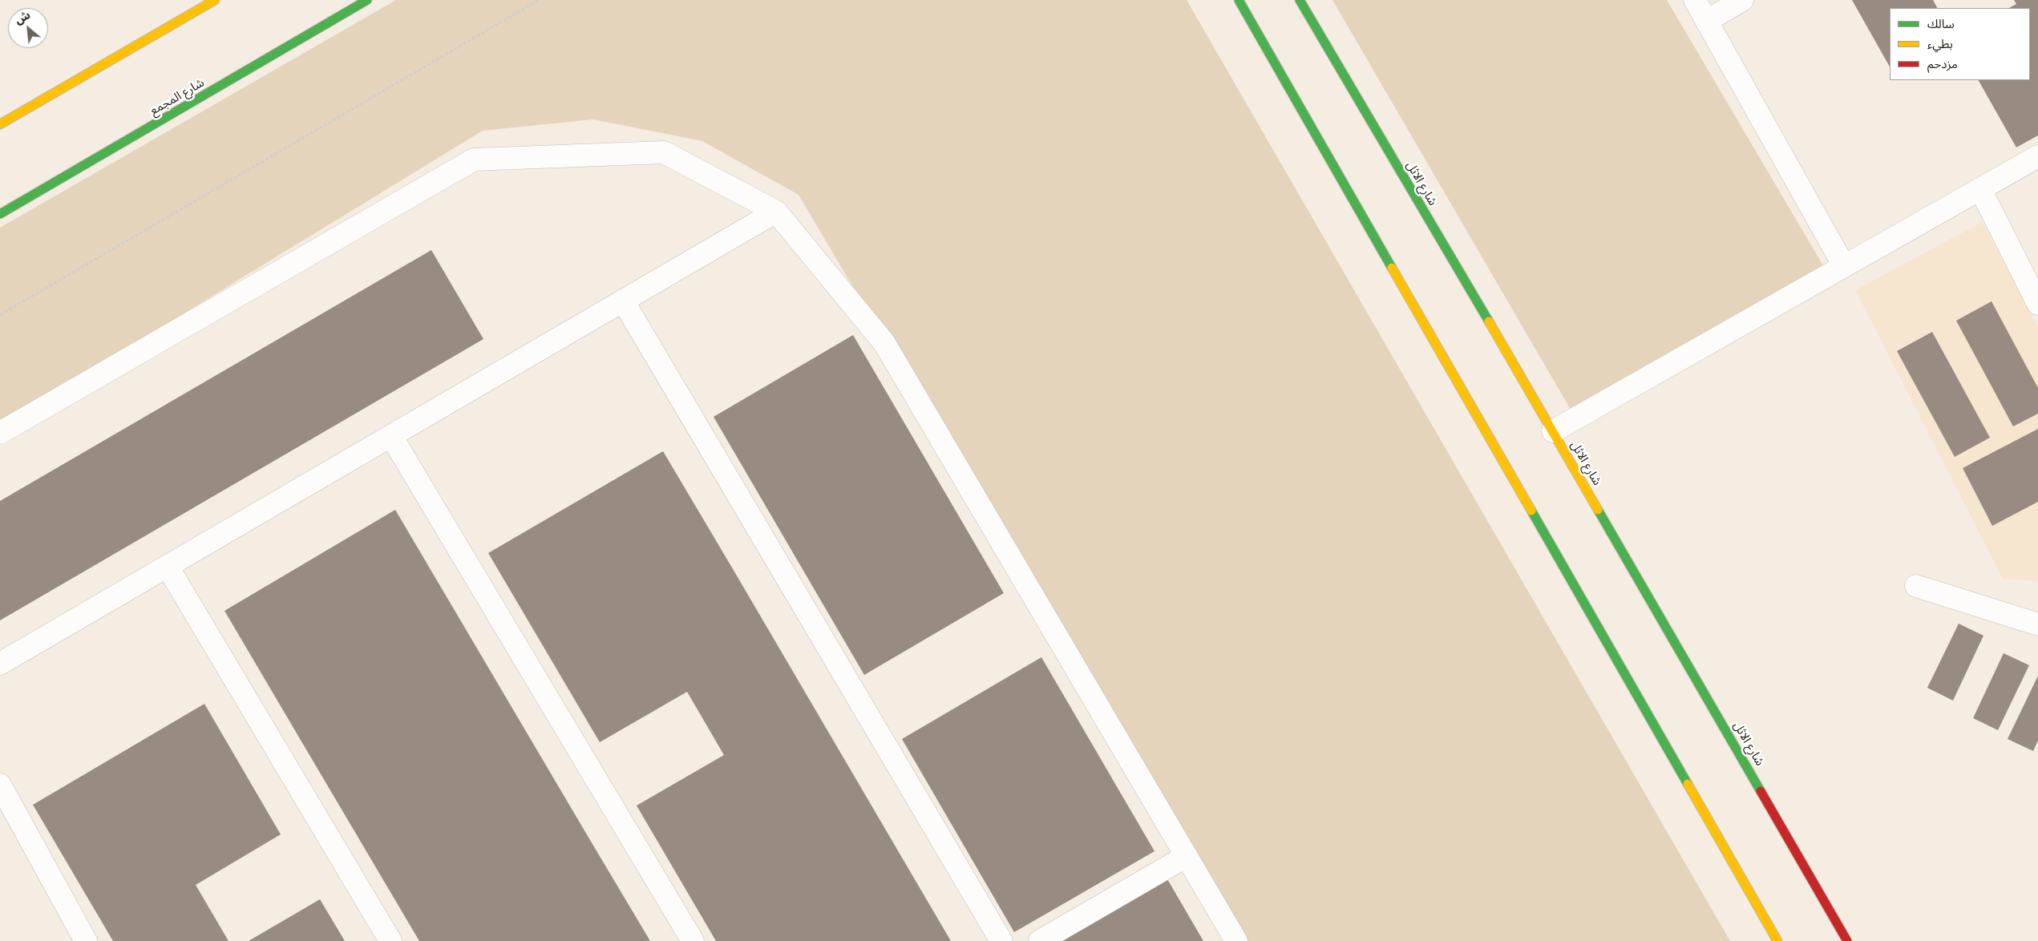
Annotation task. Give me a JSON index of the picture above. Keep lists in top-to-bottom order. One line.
{"streets":{"street":["شارع المجمع","شارع الاثل"]},"legend":["سالك","بطيء","مزدحم"],"north":"top left"}
